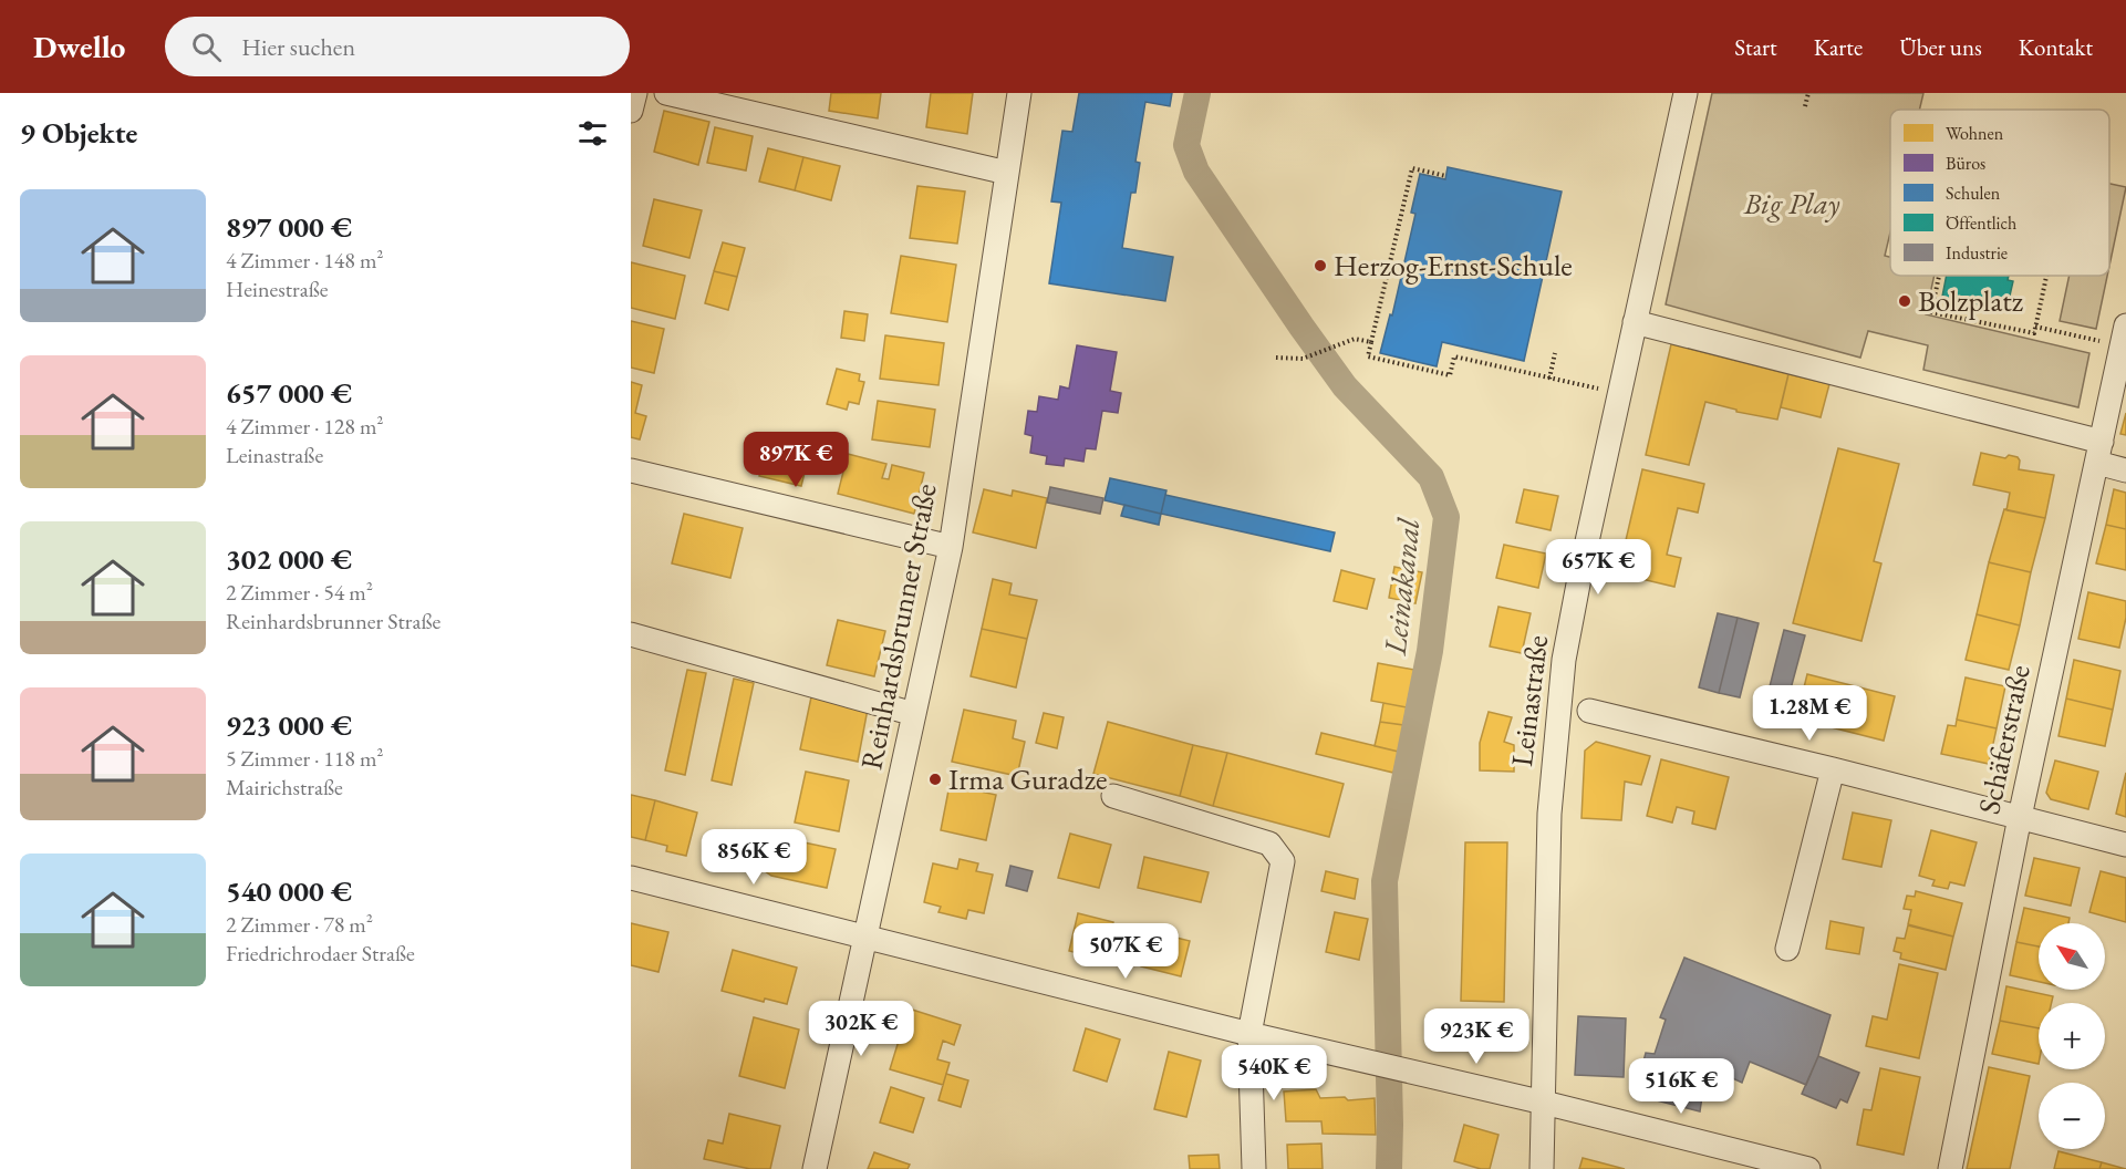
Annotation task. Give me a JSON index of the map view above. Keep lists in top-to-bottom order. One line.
{"streets":{"street":["Reinhardsbrunner Straße","Leinastraße","Schäferstraße"]},"water":["Leinakanal"],"parks":["Big Play"],"places":["Herzog-Ernst-Schule","Bolzplatz","Irma Guradze"],"legend":["Wohnen","Büros","Schulen","Öffentlich","Industrie"],"north":"top left","page":{"header":"Dwello","search":"Hier suchen","nav":["Start","Karte","Über uns","Kontakt"],"heading":"9 Objekte","list":[{"name":"897 000 €","note":"4 Zimmer · 148 m² · Heinestraße"},{"name":"657 000 €","note":"4 Zimmer · 128 m² · Leinastraße"},{"name":"302 000 €","note":"2 Zimmer · 54 m² · Reinhardsbrunner Straße"},{"name":"923 000 €","note":"5 Zimmer · 118 m² · Mairichstraße"},{"name":"540 000 €","note":"2 Zimmer · 78 m² · Friedrichrodaer Straße"}],"price":["897K €","657K €","1.28M €","856K €","507K €","302K €","923K €","540K €","516K €"],"map_buttons":["+","−"]}}
